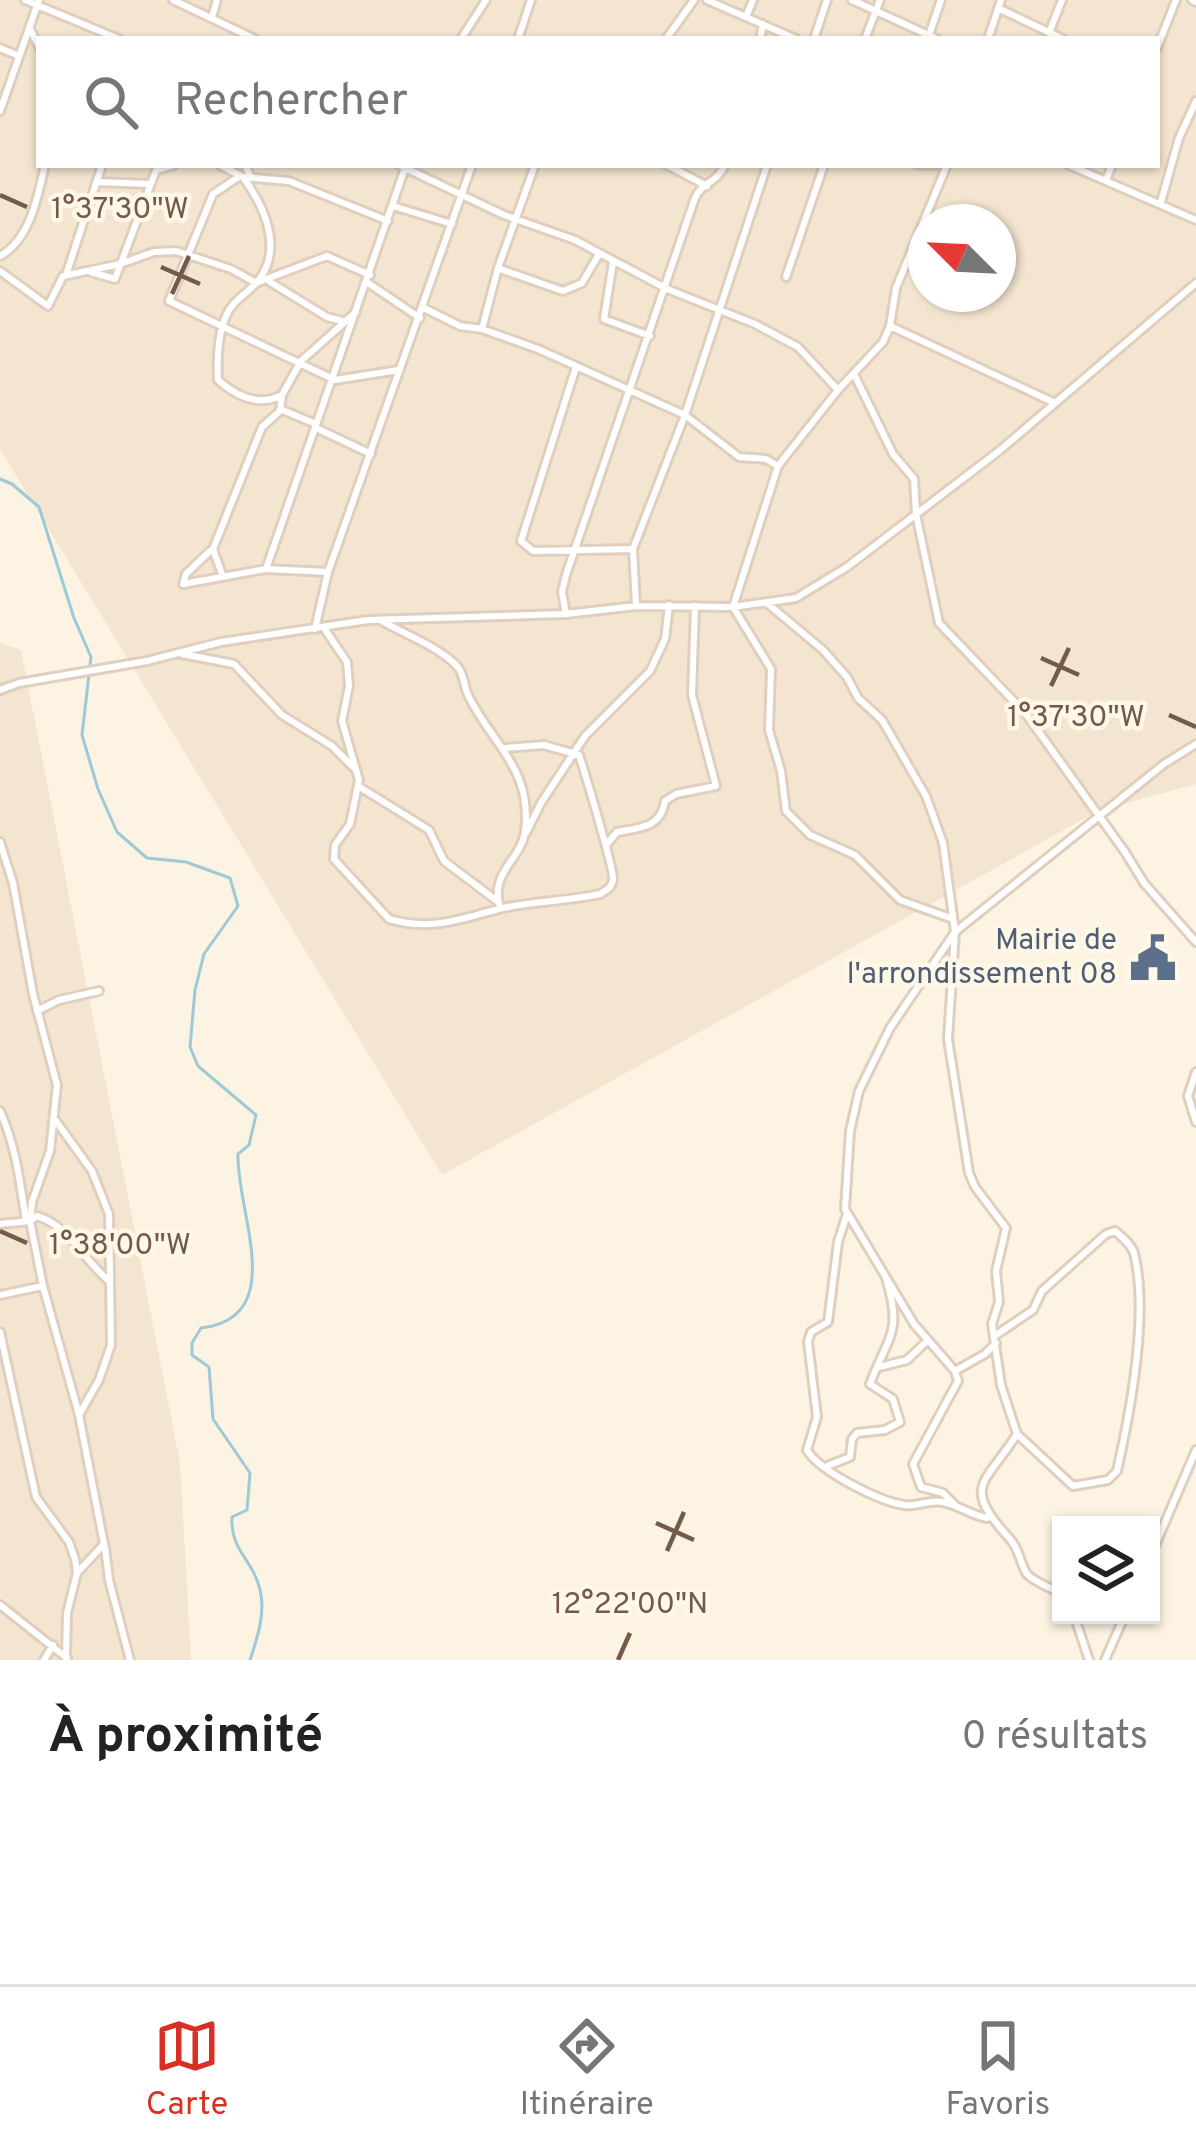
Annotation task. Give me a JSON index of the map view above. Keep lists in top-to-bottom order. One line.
{"places":{"public building":["Mairie de l'arrondissement 08"]},"north":"top left","page":{"search":"Rechercher","heading":["À proximité","0 résultats"],"nav":["Carte","Itinéraire","Favoris"]},"coordinates":["1°37'30\"W","1°38'00\"W","12°22'00\"N"]}
